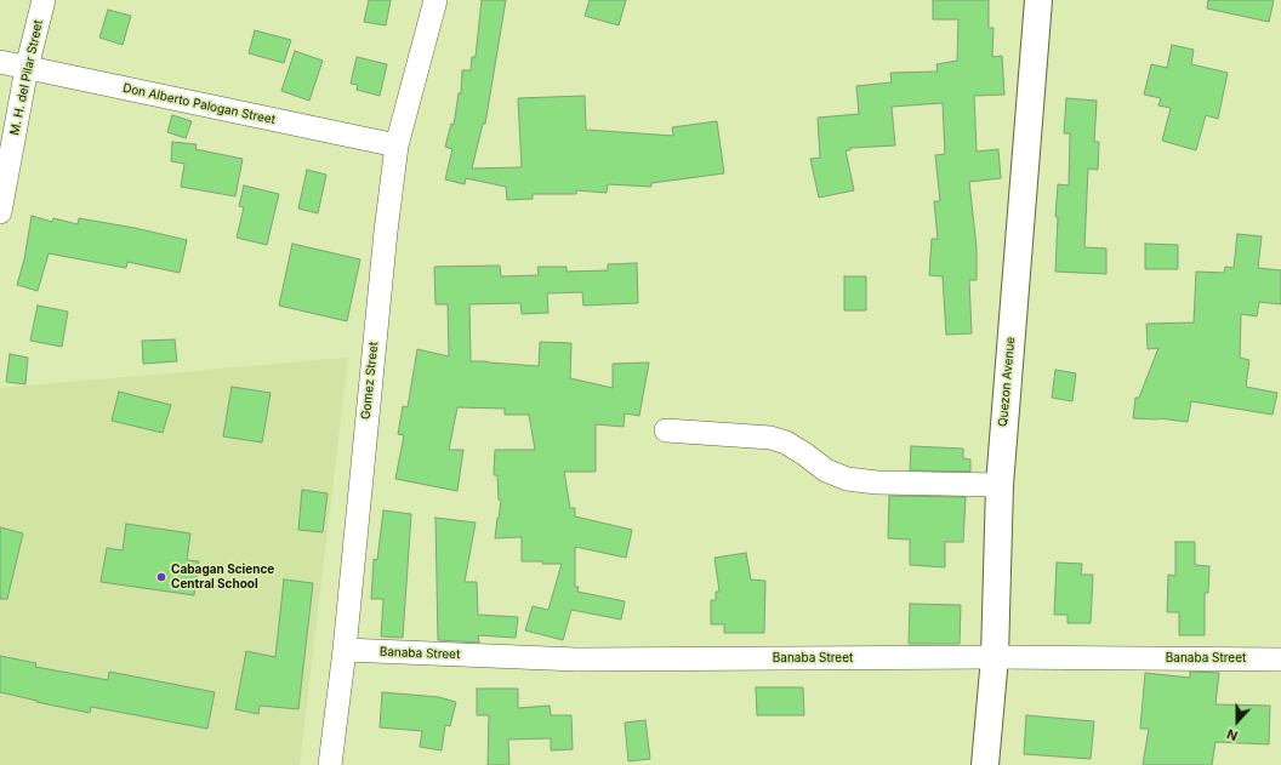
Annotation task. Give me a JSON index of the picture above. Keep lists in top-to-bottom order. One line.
{"streets":{"main road":["Quezon Avenue"],"street":["M. H. del Pilar Street","Don Alberto Palogan Street","Gomez Street","Banaba Street"]},"crossings":[["M. H. del Pilar Street","Don Alberto Palogan Street"],["Don Alberto Palogan Street","Gomez Street"],["Gomez Street","Banaba Street"],["Quezon Avenue","Banaba Street"]],"places":["Cabagan Science Central School"],"north":"bottom"}
